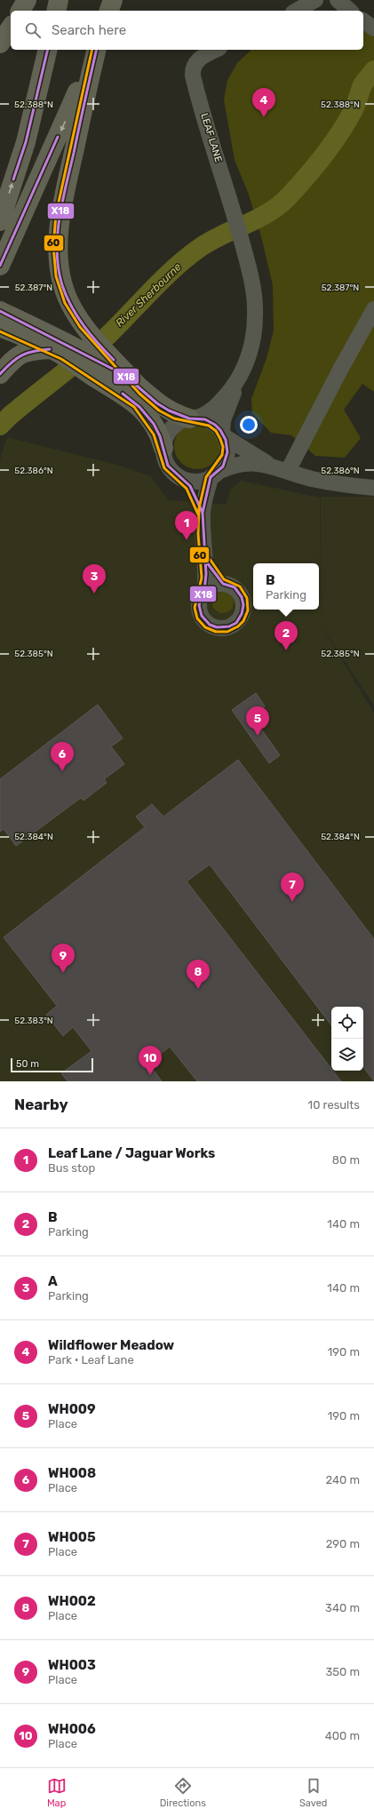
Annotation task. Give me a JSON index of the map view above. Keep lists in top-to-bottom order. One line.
{"streets":{"street":["LEAF LANE"]},"water":["River Sherbourne"],"lines":["transit line X18","transit line 60"],"scale_bar":"50 m","page":{"search":"Search here","pins":["4","1","3","2","5","6","7","9","8","10"],"popup":["B","Parking"],"scale":"50 m","heading":["Nearby","10 results"],"list":[{"mark":"1","name":"Leaf Lane / Jaguar Works","note":"Bus stop","value":"80 m"},{"mark":"2","name":"B","note":"Parking","value":"140 m"},{"mark":"3","name":"A","note":"Parking","value":"140 m"},{"mark":"4","name":"Wildflower Meadow","note":"Park · Leaf Lane","value":"190 m"},{"mark":"5","name":"WH009","note":"Place","value":"190 m"},{"mark":"6","name":"WH008","note":"Place","value":"240 m"},{"mark":"7","name":"WH005","note":"Place","value":"290 m"},{"mark":"8","name":"WH002","note":"Place","value":"340 m"},{"mark":"9","name":"WH003","note":"Place","value":"350 m"},{"mark":"10","name":"WH006","note":"Place","value":"400 m"}],"nav":["Map","Directions","Saved"]},"coordinates":["52.388°N","52.387°N","52.386°N","52.385°N","52.384°N","52.383°N"]}
